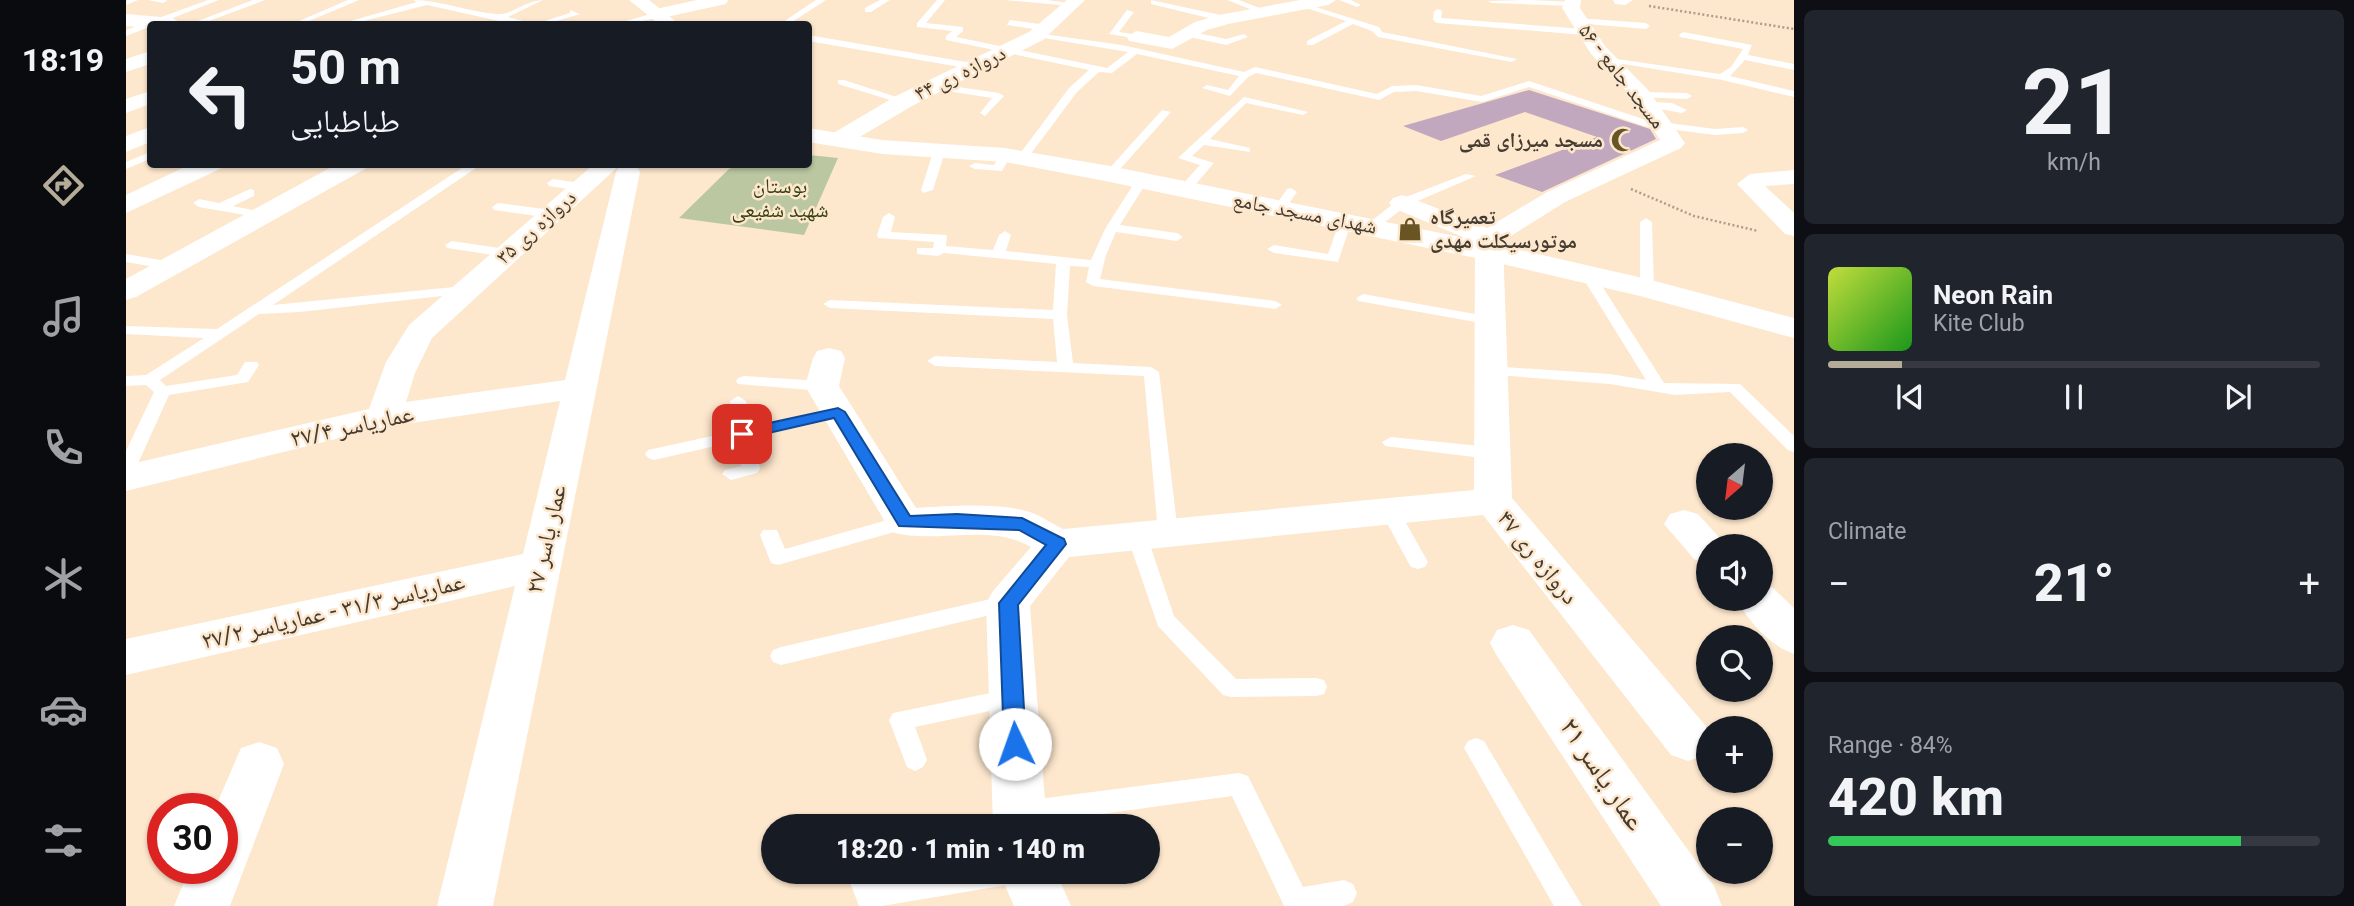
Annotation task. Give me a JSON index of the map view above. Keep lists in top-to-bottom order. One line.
{"streets":{"main road":["شهدای مسجد جامع"],"street":["دروازه ری ۴۴","۵۶ - مسجد جامع","دروازه ری ۳۵","عماریاسر ۲۷/۴","عمار یاسر ۲۷","دروازه ری ۴۷","عماریاسر ۳۱/۳ - عماریاسر ۲۷/۲","عمار یاسر ۲۱"]},"crossings":[["دروازه ری ۴۴","شهدای مسجد جامع"],["۵۶ - مسجد جامع","شهدای مسجد جامع"],["۵۶ - مسجد جامع","دروازه ری ۴۷"],["شهدای مسجد جامع","دروازه ری ۴۷"],["دروازه ری ۳۵","عماریاسر ۲۷/۴"],["دروازه ری ۳۵","عمار یاسر ۲۷"],["عماریاسر ۲۷/۴","عمار یاسر ۲۷"],["عمار یاسر ۲۷","عماریاسر ۳۱/۳ - عماریاسر ۲۷/۲"]],"parks":["بوستان شهید شفیعی"],"places":{"mosque":["مسجد میرزای قمی"],"shop":["تعمیرگاه موتورسیکلت مهدی"]},"north":"bottom left","page":{"tabs":"18:19","tile":[["21","km/h"],"Climate",["Range · 84%","420 km"]],"turn":["50 m","طباطبایی"],"song":["Neon Rain","Kite Club"],"map_buttons":["+","−"],"heat":["−","21°","+"],"limit":"30","trip":"18:20 · 1 min · 140 m"}}
